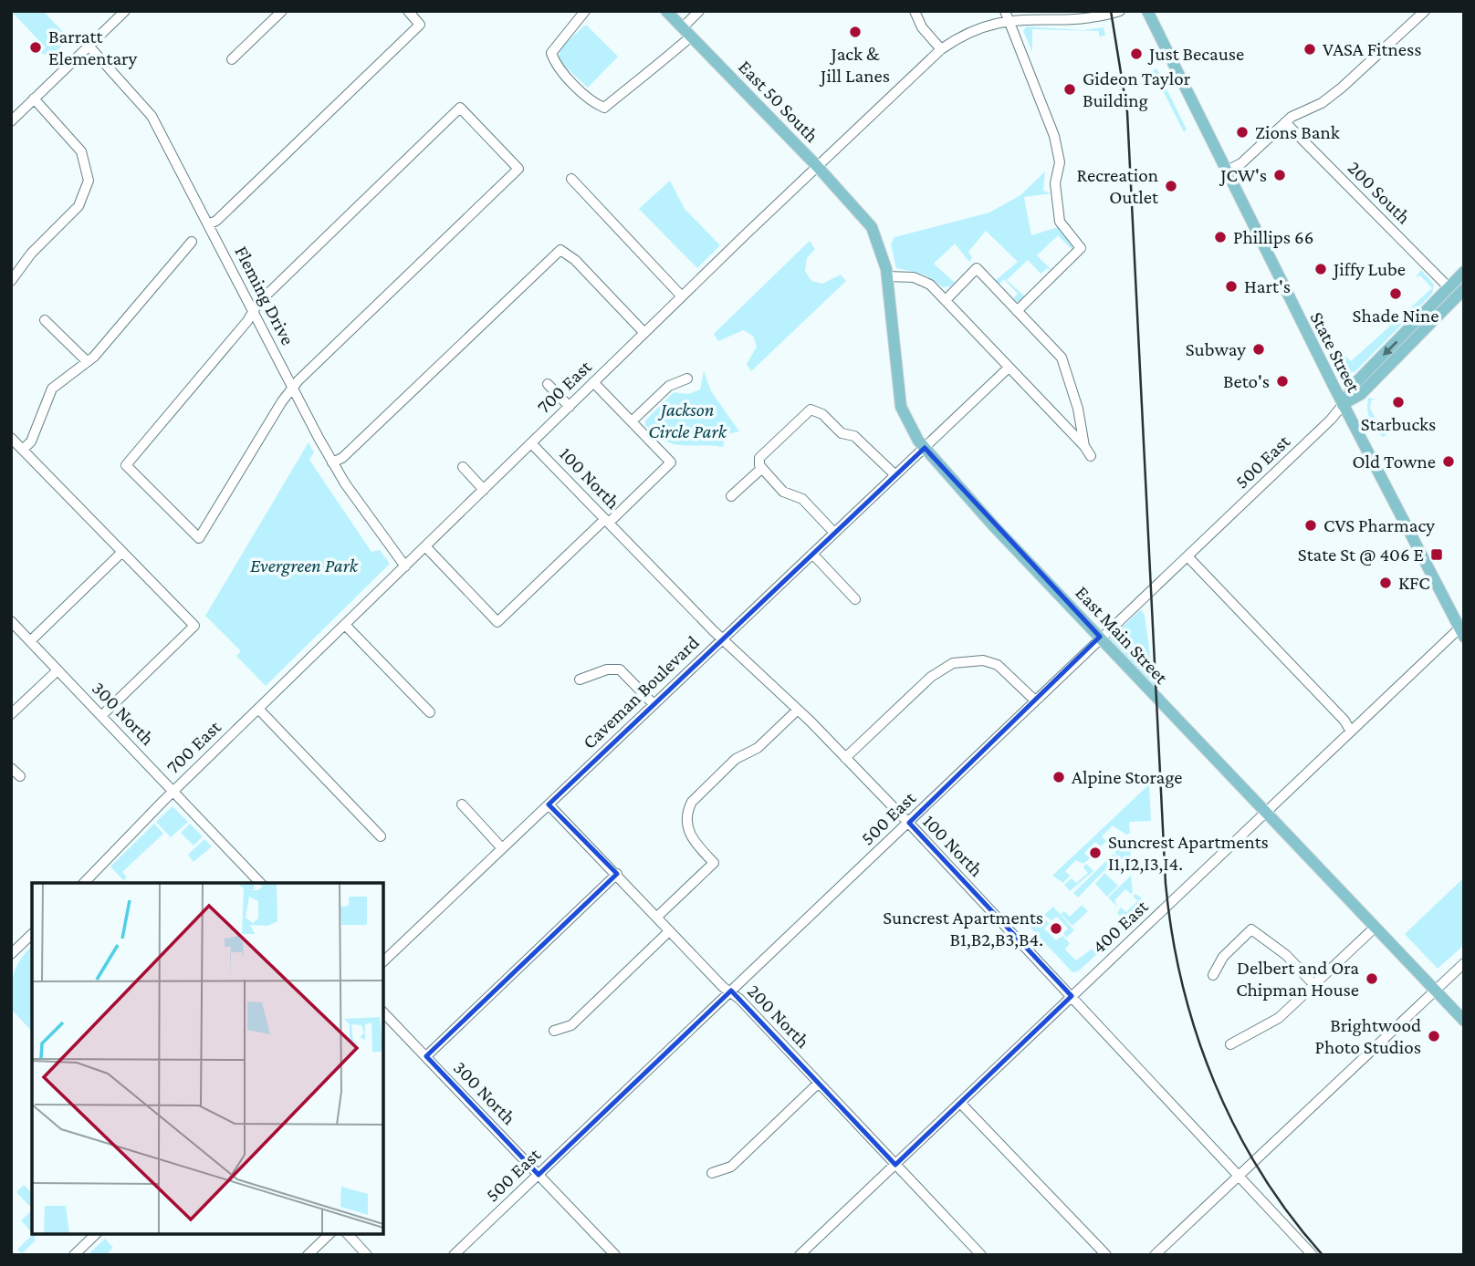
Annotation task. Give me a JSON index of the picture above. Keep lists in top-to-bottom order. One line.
{"streets":{"main road":["East 50 South","State Street","500 East","East Main Street"],"street":["200 South","Fleming Drive","700 East","100 North","Caveman Boulevard","300 North","400 East","200 North"]},"crossings":[["East 50 South","700 East"],["East 50 South","East Main Street"],["200 South","500 East"],["Fleming Drive","700 East"],["State Street","500 East"],["State Street","400 East"],["700 East","100 North"],["700 East","300 North"],["500 East","100 North"],["500 East","East Main Street"],["500 East","300 North"],["500 East","200 North"],["100 North","Caveman Boulevard"],["100 North","400 East"],["East Main Street","Caveman Boulevard"],["East Main Street","400 East"],["Caveman Boulevard","200 North"],["400 East","200 North"]],"parks":["Jackson Circle Park","Evergreen Park"],"places":{"other":["Jack & Jill Lanes","Barratt Elementary","VASA Fitness","Just Because","Gideon Taylor Building","Zions Bank","JCW's","Recreation Outlet","Phillips 66","Jiffy Lube","Hart's","Shade Nine","Subway","Beto's","Starbucks","Old Towne","CVS Pharmacy","KFC","Alpine Storage","Suncrest Apartments I1,I2,I3,I4.","Suncrest Apartments B1,B2,B3,B4.","Delbert and Ora Chipman House","Brightwood Photo Studios"],"transit":["State St @ 406 E"]}}
